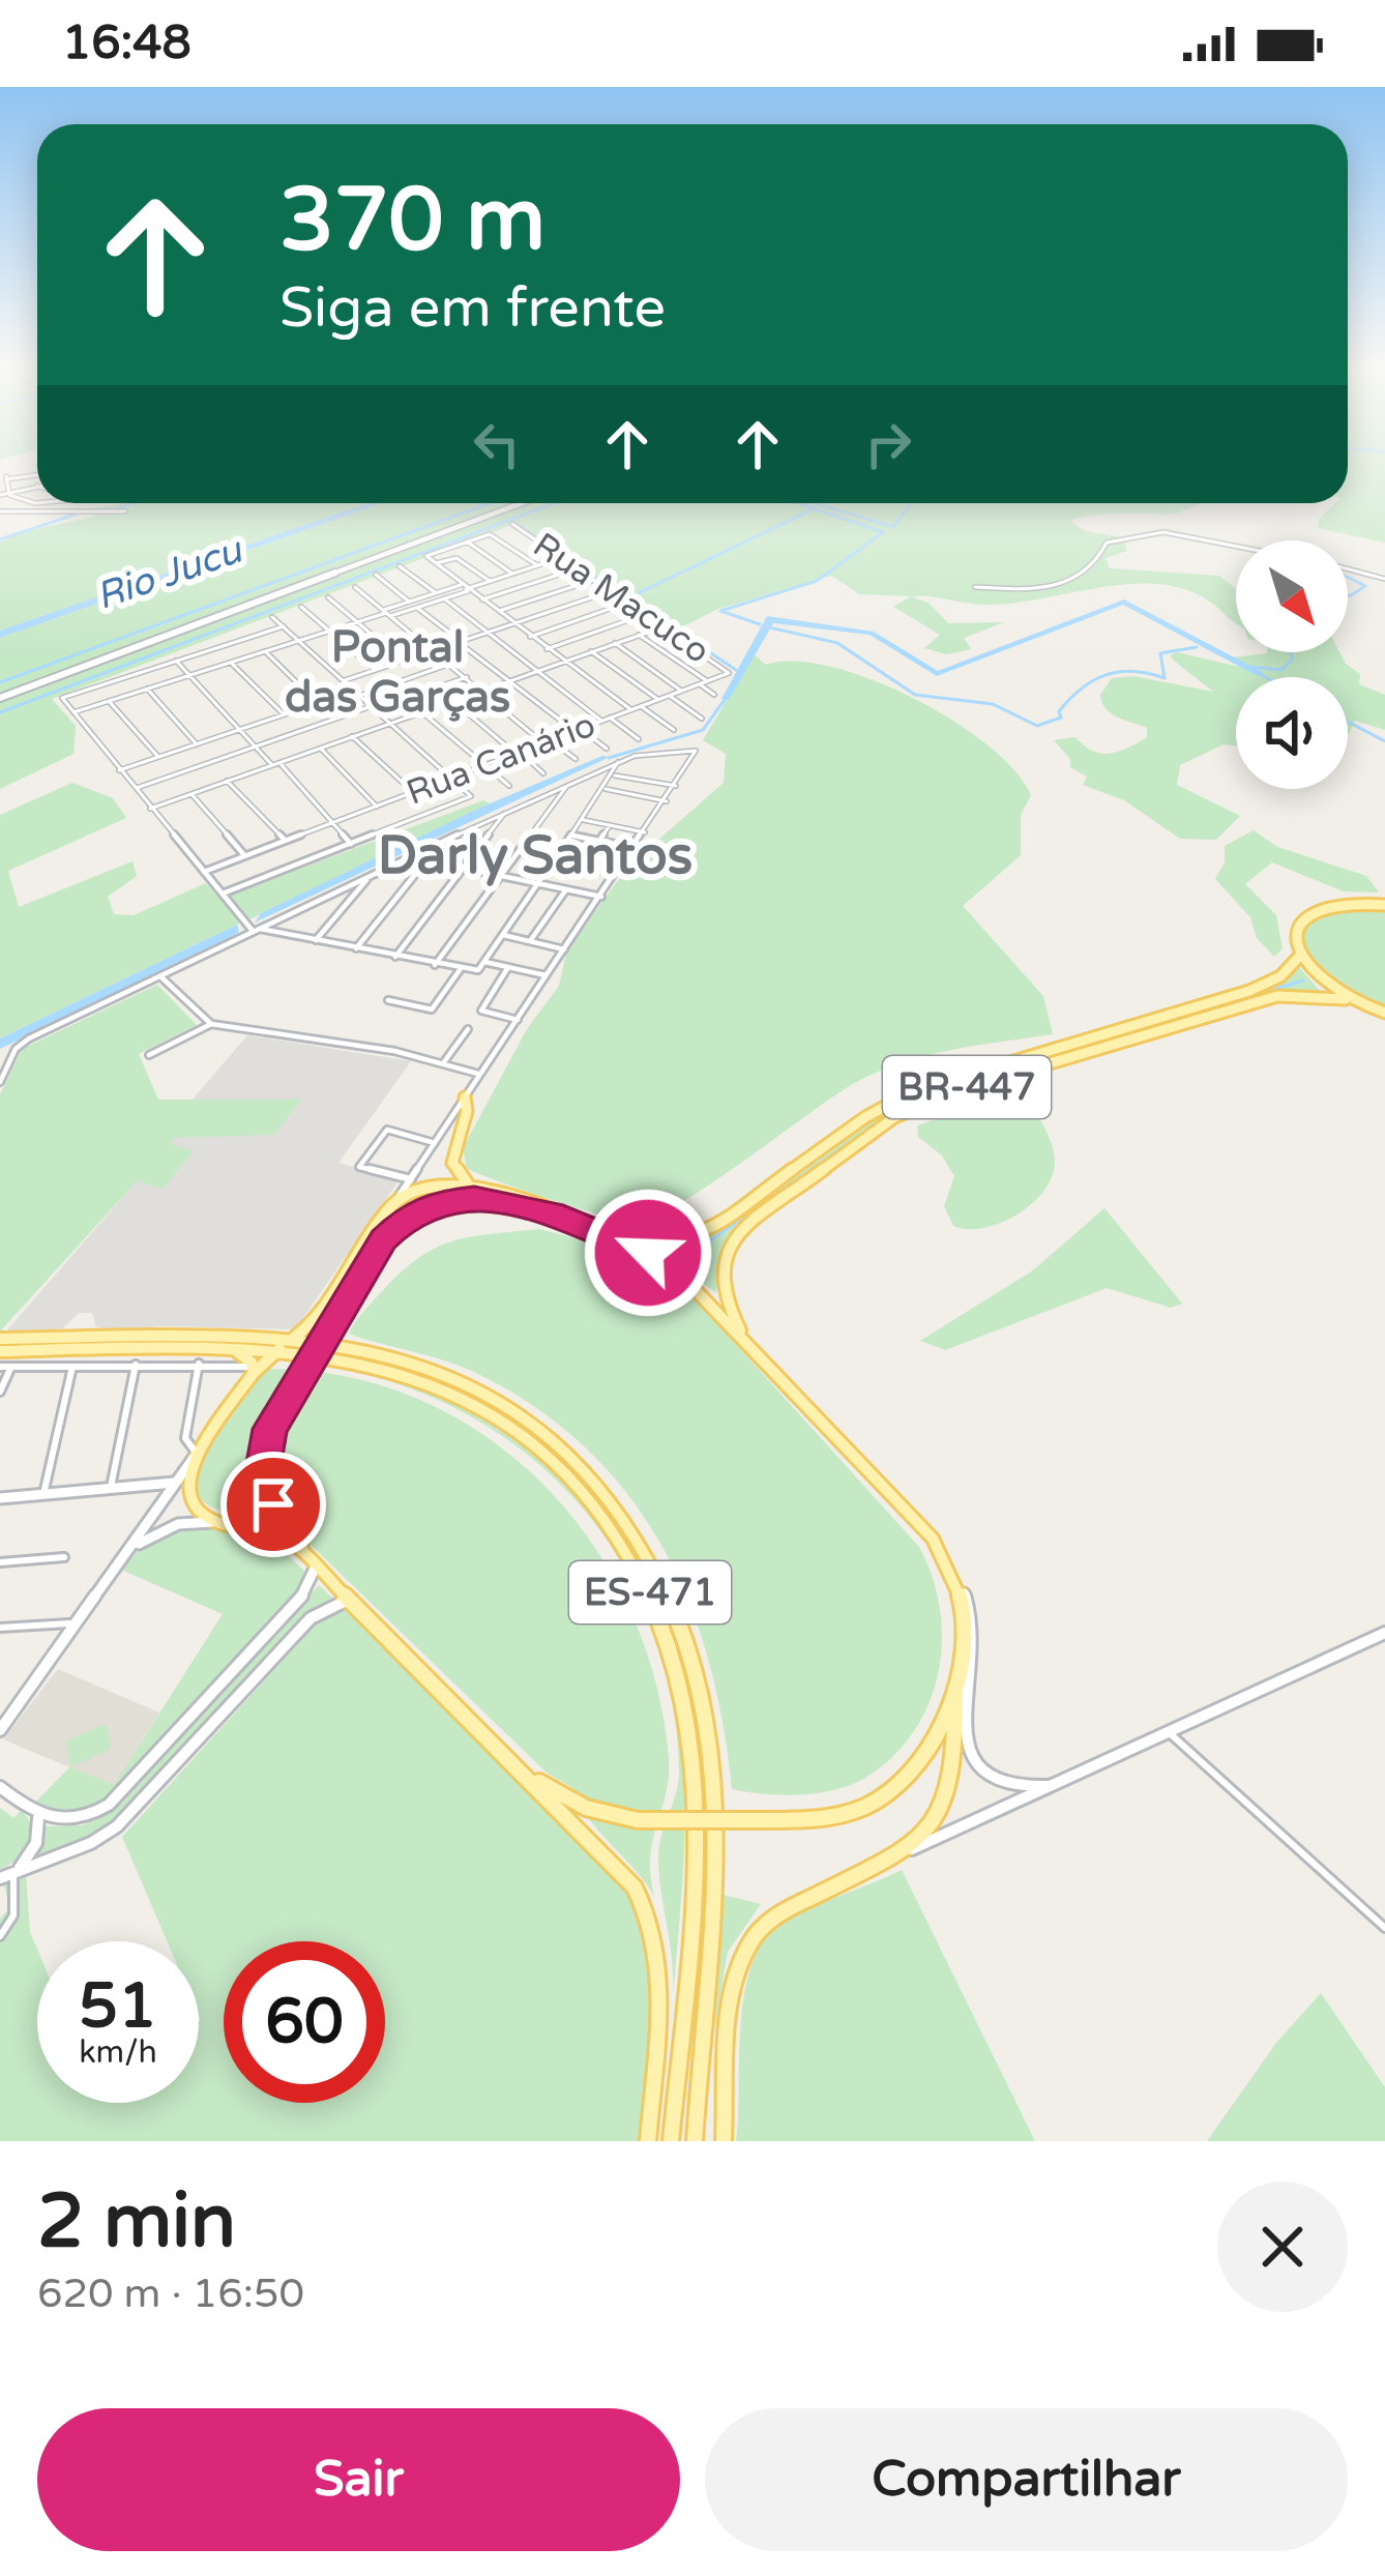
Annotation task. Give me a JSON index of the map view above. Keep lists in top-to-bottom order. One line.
{"streets":{"main road":["BR-447","ES-471"],"street":["Rua Macuco","Rua Canário"]},"crossings":[["Rua Macuco","Rua Canário"]],"districts":["Pontal das Garças","Darly Santos"],"water":["Rio Jucu"],"north":"bottom right","page":{"status":"16:48","turn":["370 m","Siga em frente"],"speed":"51 km/h","limit":"60","heading":["2 min","620 m · 16:50"],"buttons":["Sair","Compartilhar"]}}
